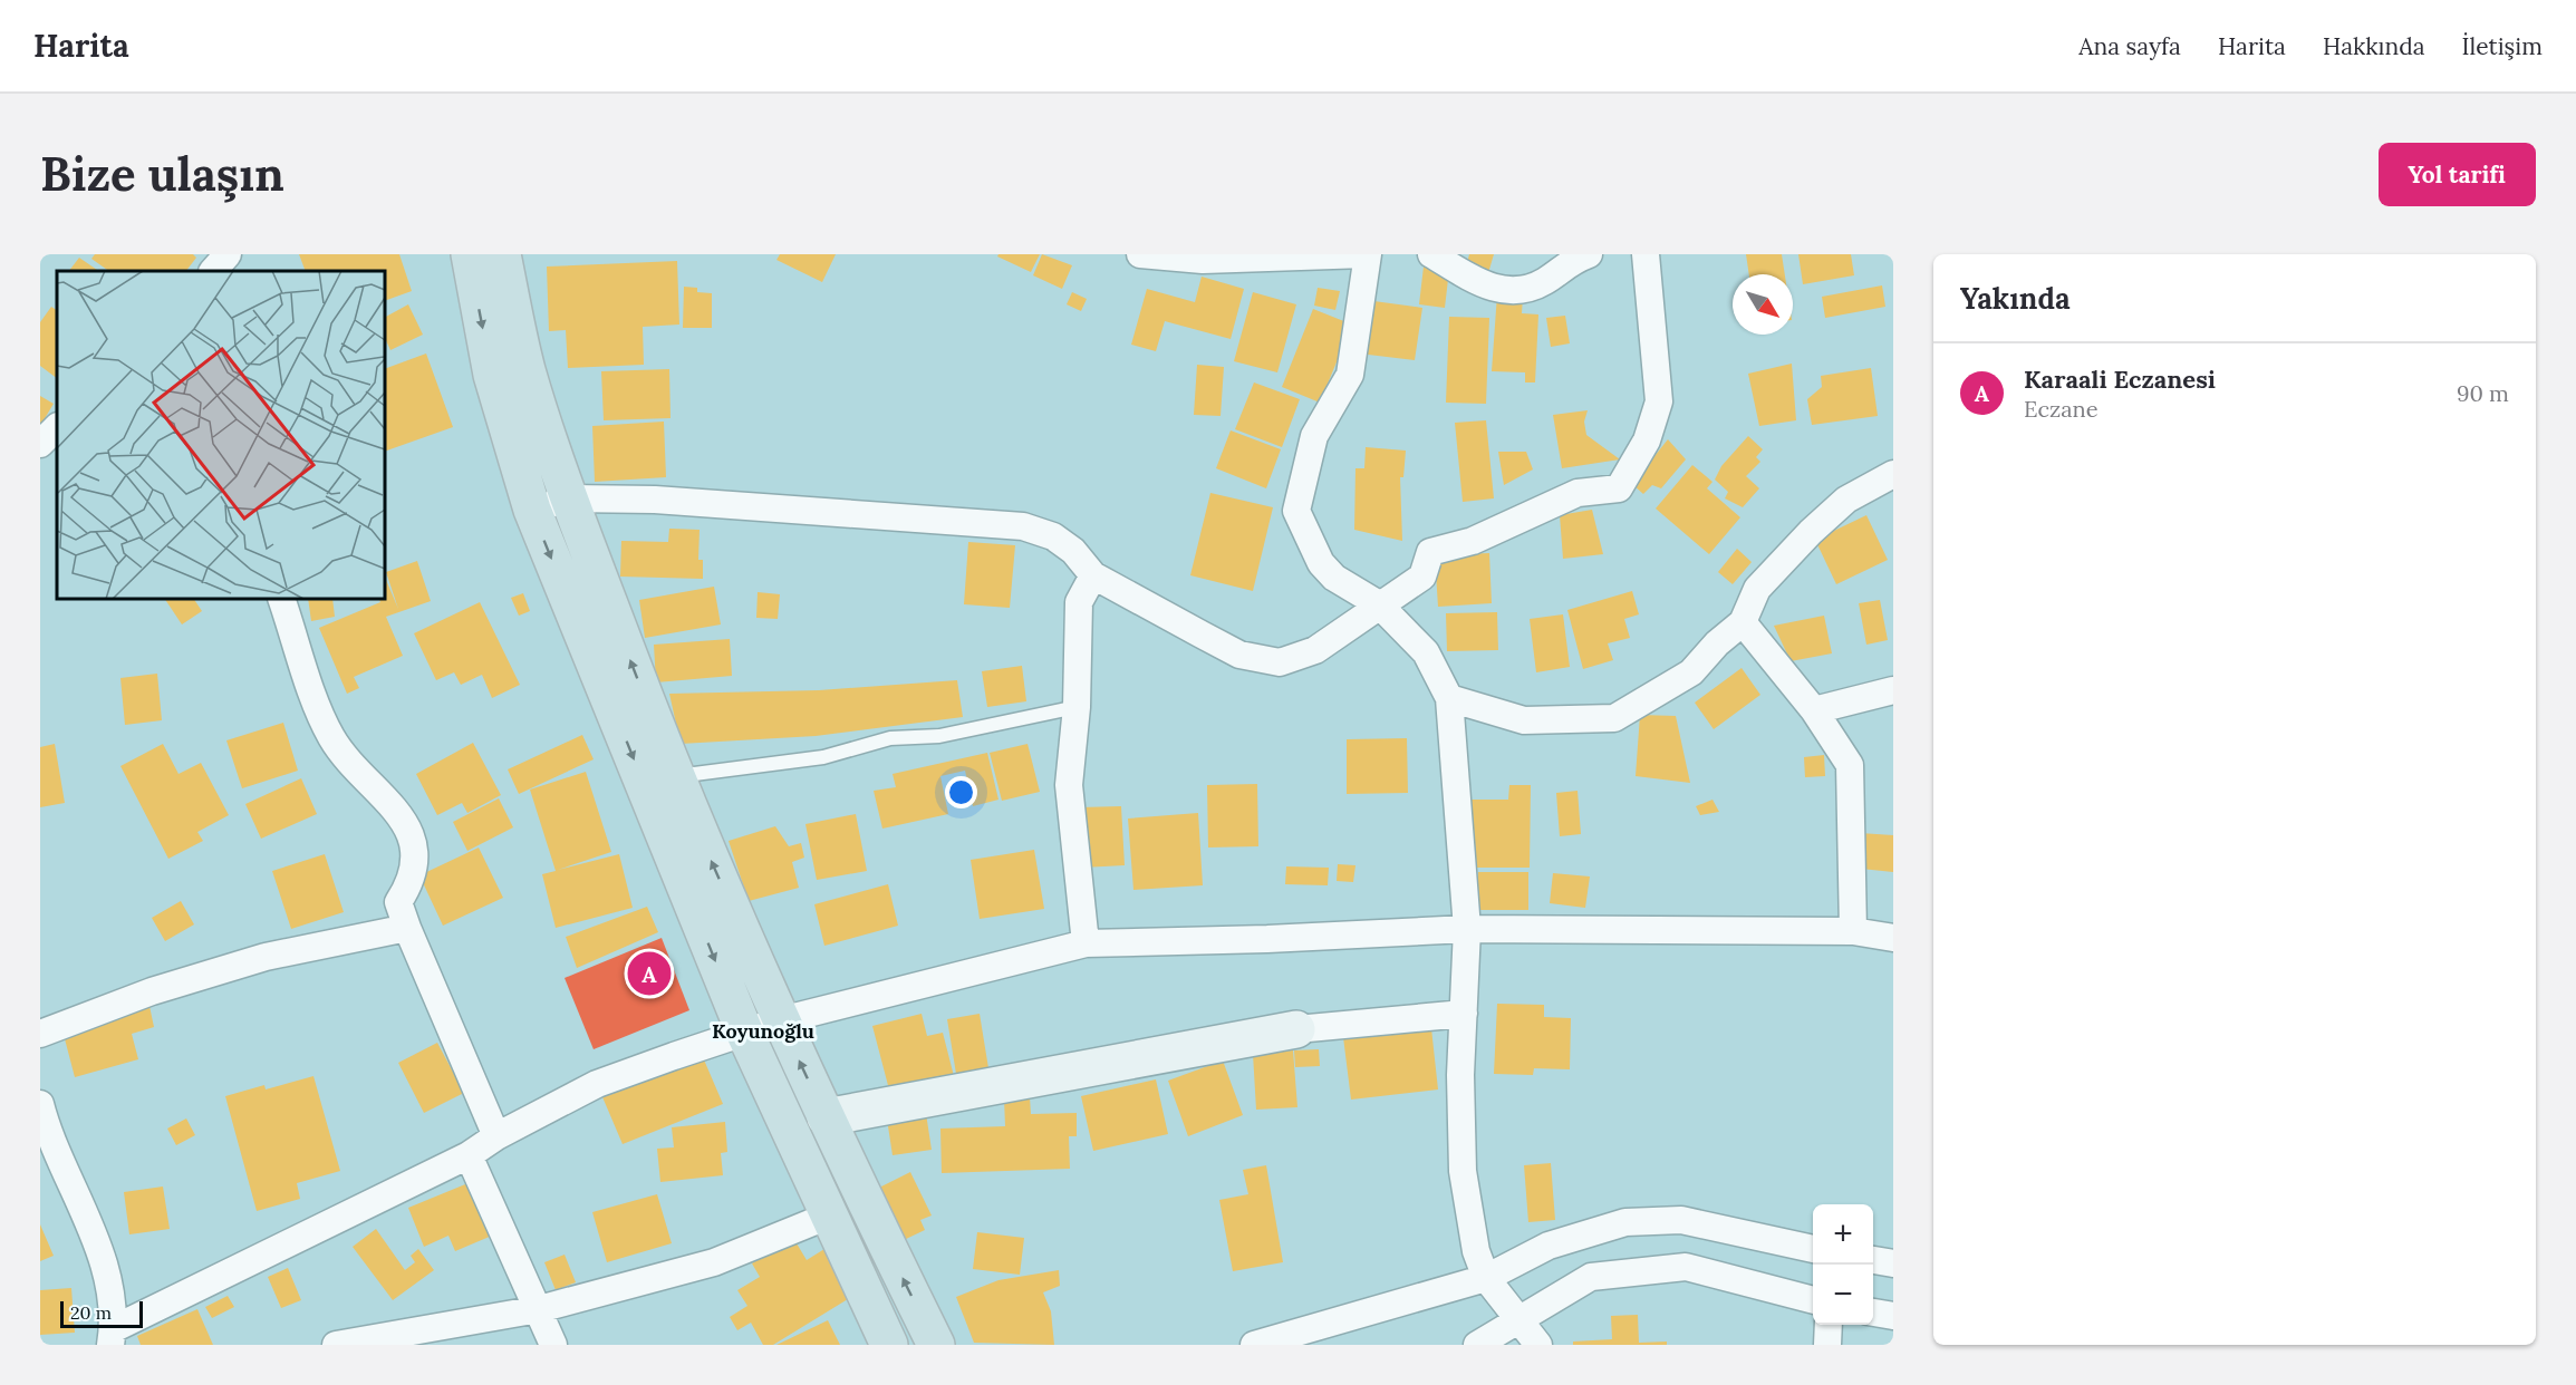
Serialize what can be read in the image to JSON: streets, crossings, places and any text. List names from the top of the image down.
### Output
{
  "districts": ["Koyunoğlu"],
  "scale_bar": "20 m",
  "north": "bottom right",
  "page": {
    "header": "Harita",
    "nav": [
      "Ana sayfa",
      "Harita",
      "Hakkında",
      "İletişim"
    ],
    "buttons": "Yol tarifi",
    "title": "Bize ulaşın",
    "heading": "Yakında",
    "list": [
      {
        "mark": "A",
        "name": "Karaali Eczanesi",
        "note": "Eczane",
        "value": "90 m"
      }
    ],
    "pins": "A",
    "map_buttons": ["+", "−"],
    "scale": "20 m"
  }
}
